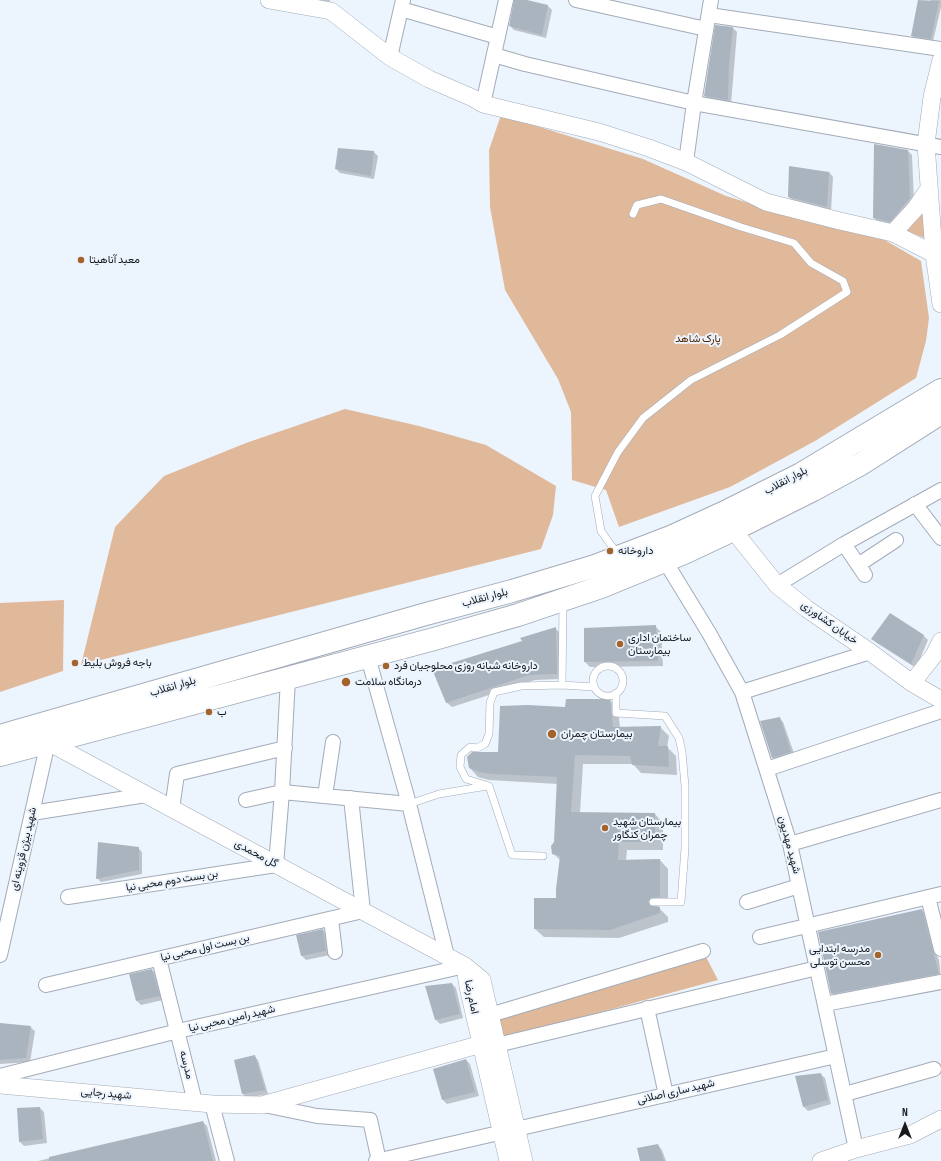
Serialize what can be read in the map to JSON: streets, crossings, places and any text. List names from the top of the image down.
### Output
{
  "streets": {
    "main road": ["بلوار انقلاب"],
    "street": [
      "خیابان کشاورزی",
      "شهید مهدیون",
      "شهید بیژن قزوینه ای",
      "گل محمدی",
      "بن بست دوم محبی نیا",
      "بن بست اول محبی نیا",
      "امام رضا",
      "شهید رامین محبی نیا",
      "مدرسه",
      "شهید ساری اصلانی",
      "شهید رجایی"
    ]
  },
  "crossings": [
    ["بلوار انقلاب", "خیابان کشاورزی"],
    ["بلوار انقلاب", "شهید مهدیون"],
    ["بلوار انقلاب", "شهید بیژن قزوینه ای"],
    ["بلوار انقلاب", "گل محمدی"],
    ["شهید مهدیون", "شهید ساری اصلانی"],
    ["شهید بیژن قزوینه ای", "گل محمدی"],
    ["گل محمدی", "بن بست دوم محبی نیا"],
    ["گل محمدی", "بن بست اول محبی نیا"],
    ["گل محمدی", "امام رضا"],
    ["گل محمدی", "شهید رامین محبی نیا"],
    ["بن بست اول محبی نیا", "مدرسه"],
    ["امام رضا", "شهید رامین محبی نیا"],
    ["امام رضا", "شهید ساری اصلانی"],
    ["امام رضا", "شهید رجایی"],
    ["شهید رامین محبی نیا", "مدرسه"],
    ["مدرسه", "شهید رجایی"]
  ],
  "parks": ["پارک شاهد"],
  "places": [
    "معبد آناهیتا",
    "داروخانه",
    "ساختمان اداری بیمارستان",
    "باجه فروش بلیط",
    "داروخانه شبانه روزی محلوجیان فرد",
    "درمانگاه سلامت",
    "ب",
    "بیمارستان چمران",
    "بیمارستان شهید چمران کنگاور",
    "مدرسه ابتدایی محسن توسلی"
  ],
  "north": "top"
}
